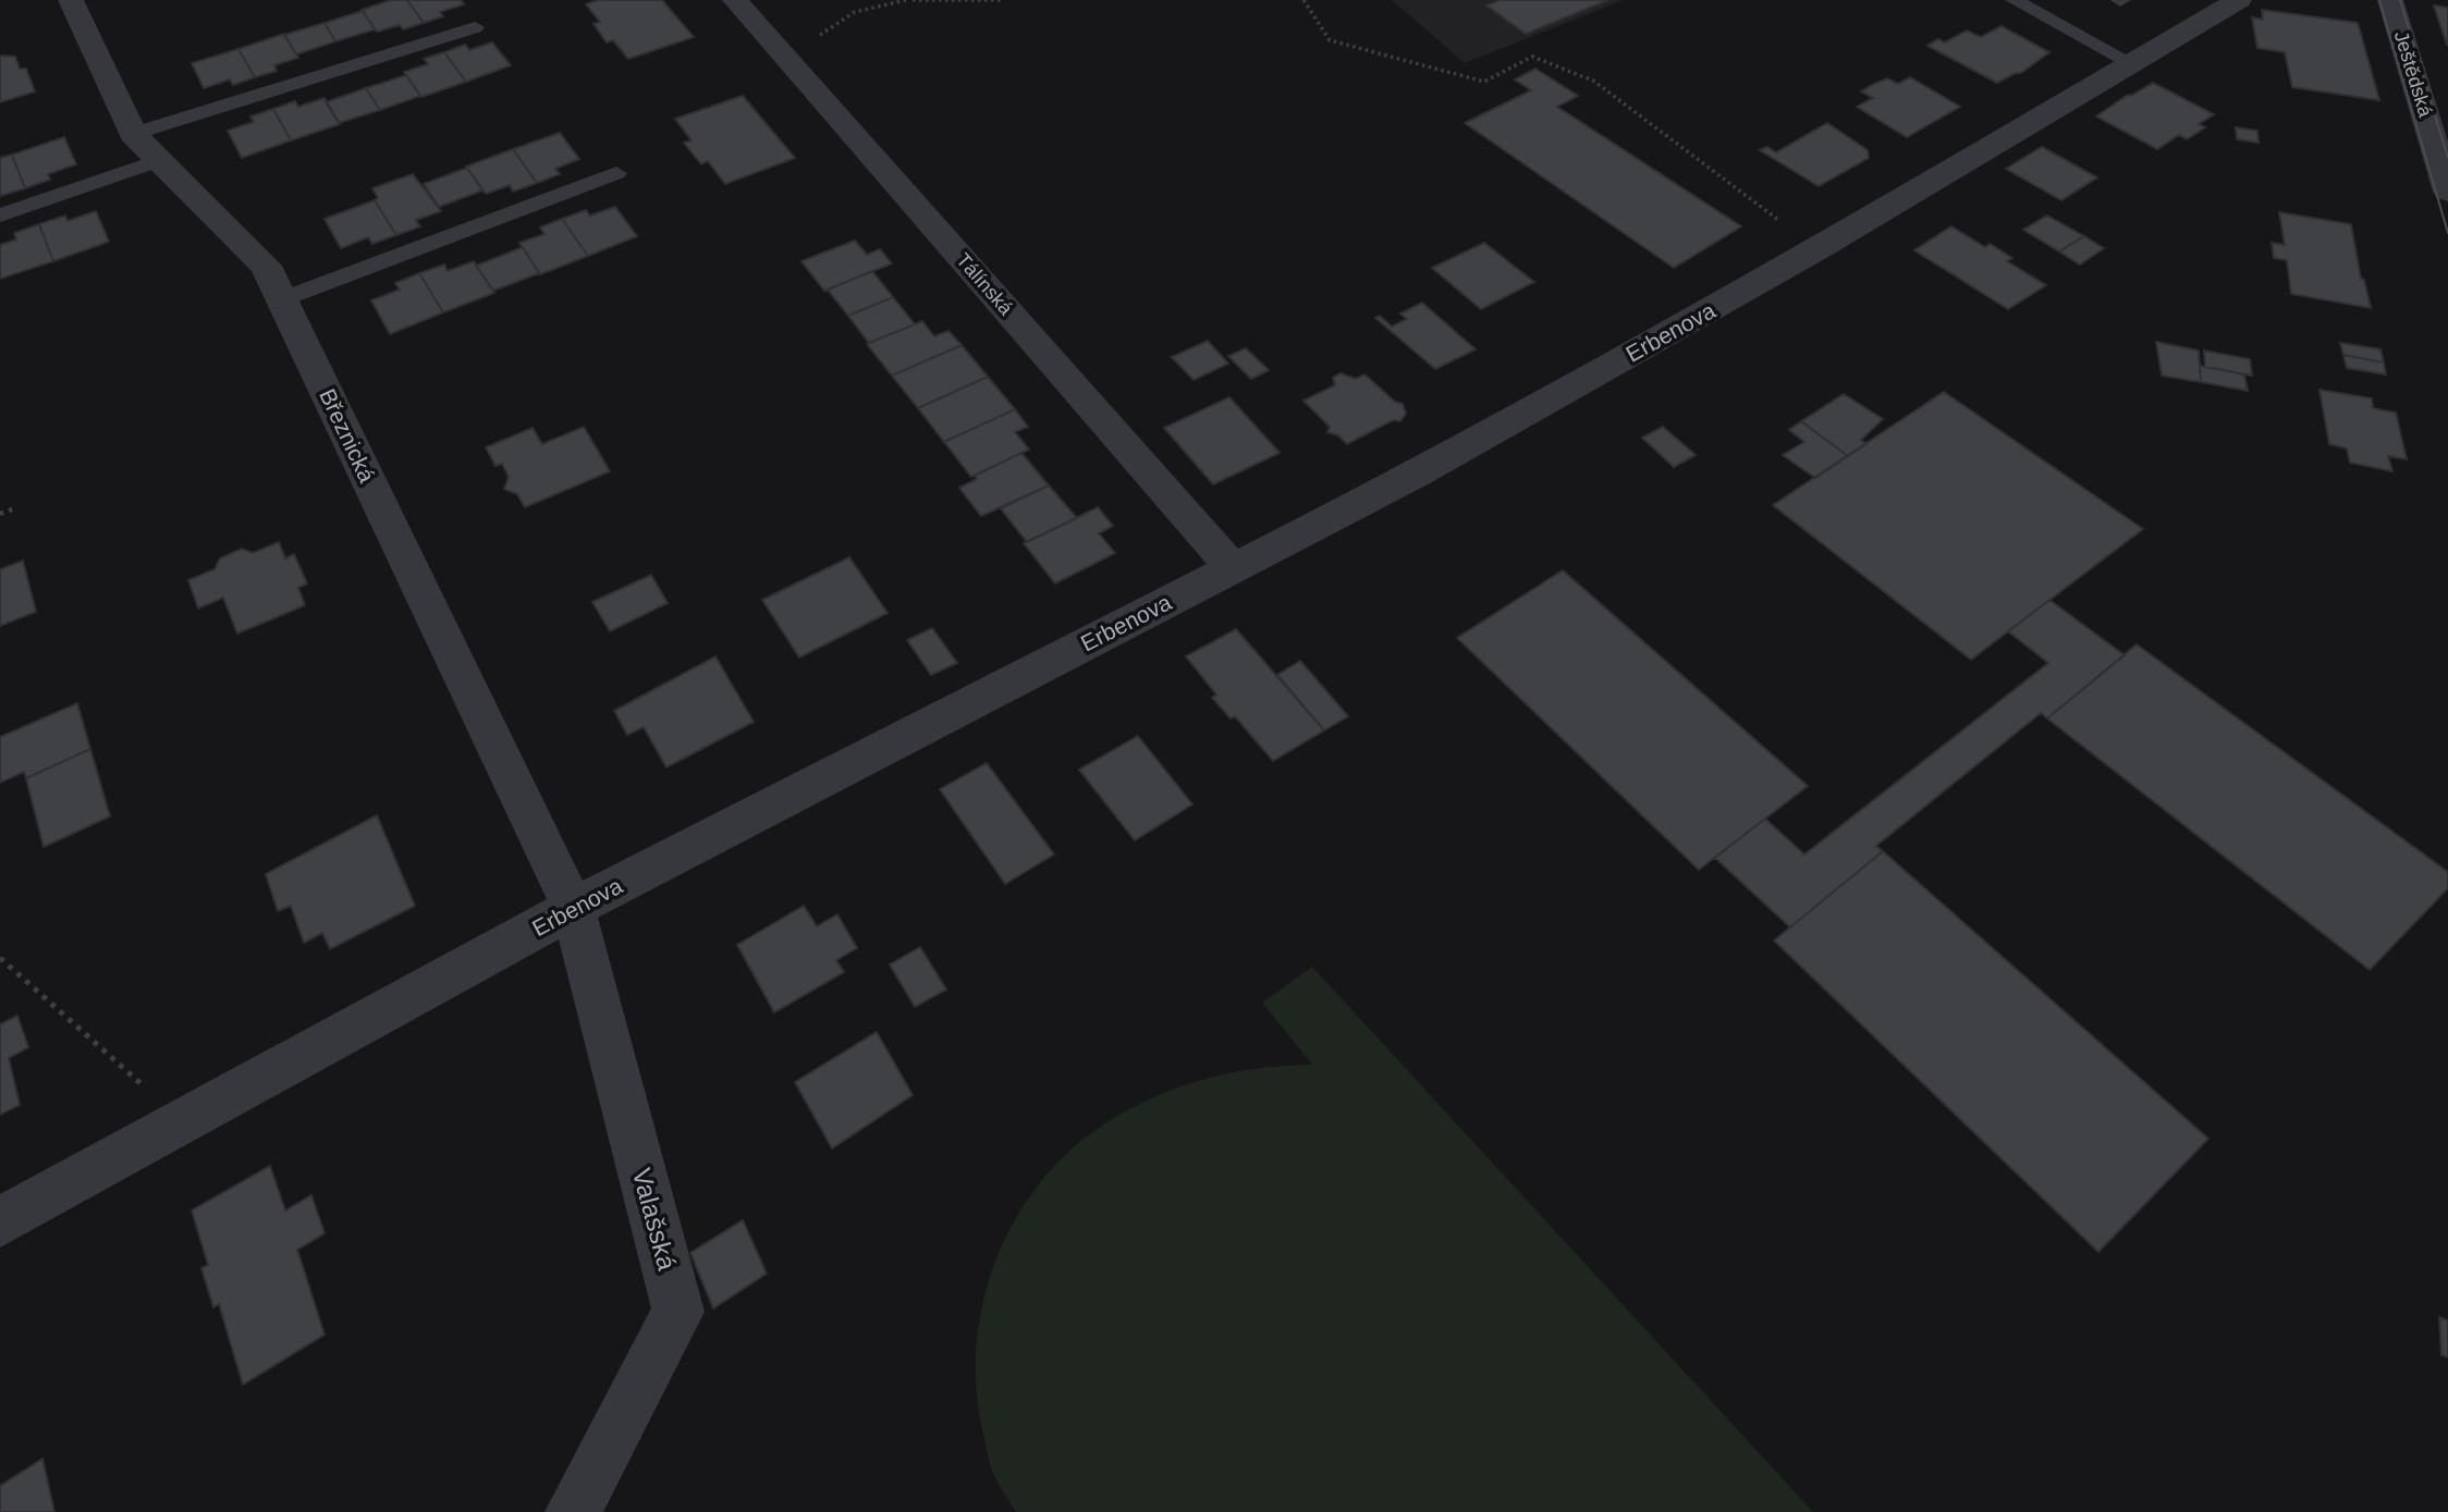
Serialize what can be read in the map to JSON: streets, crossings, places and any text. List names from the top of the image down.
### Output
{
  "streets": {
    "street": [
      "Ještědská",
      "Tálínská",
      "Erbenova",
      "Březnická",
      "Valašská"
    ]
  },
  "crossings": [
    ["Tálínská", "Erbenova"],
    ["Erbenova", "Březnická"],
    ["Erbenova", "Valašská"],
    ["Březnická", "Valašská"]
  ]
}
